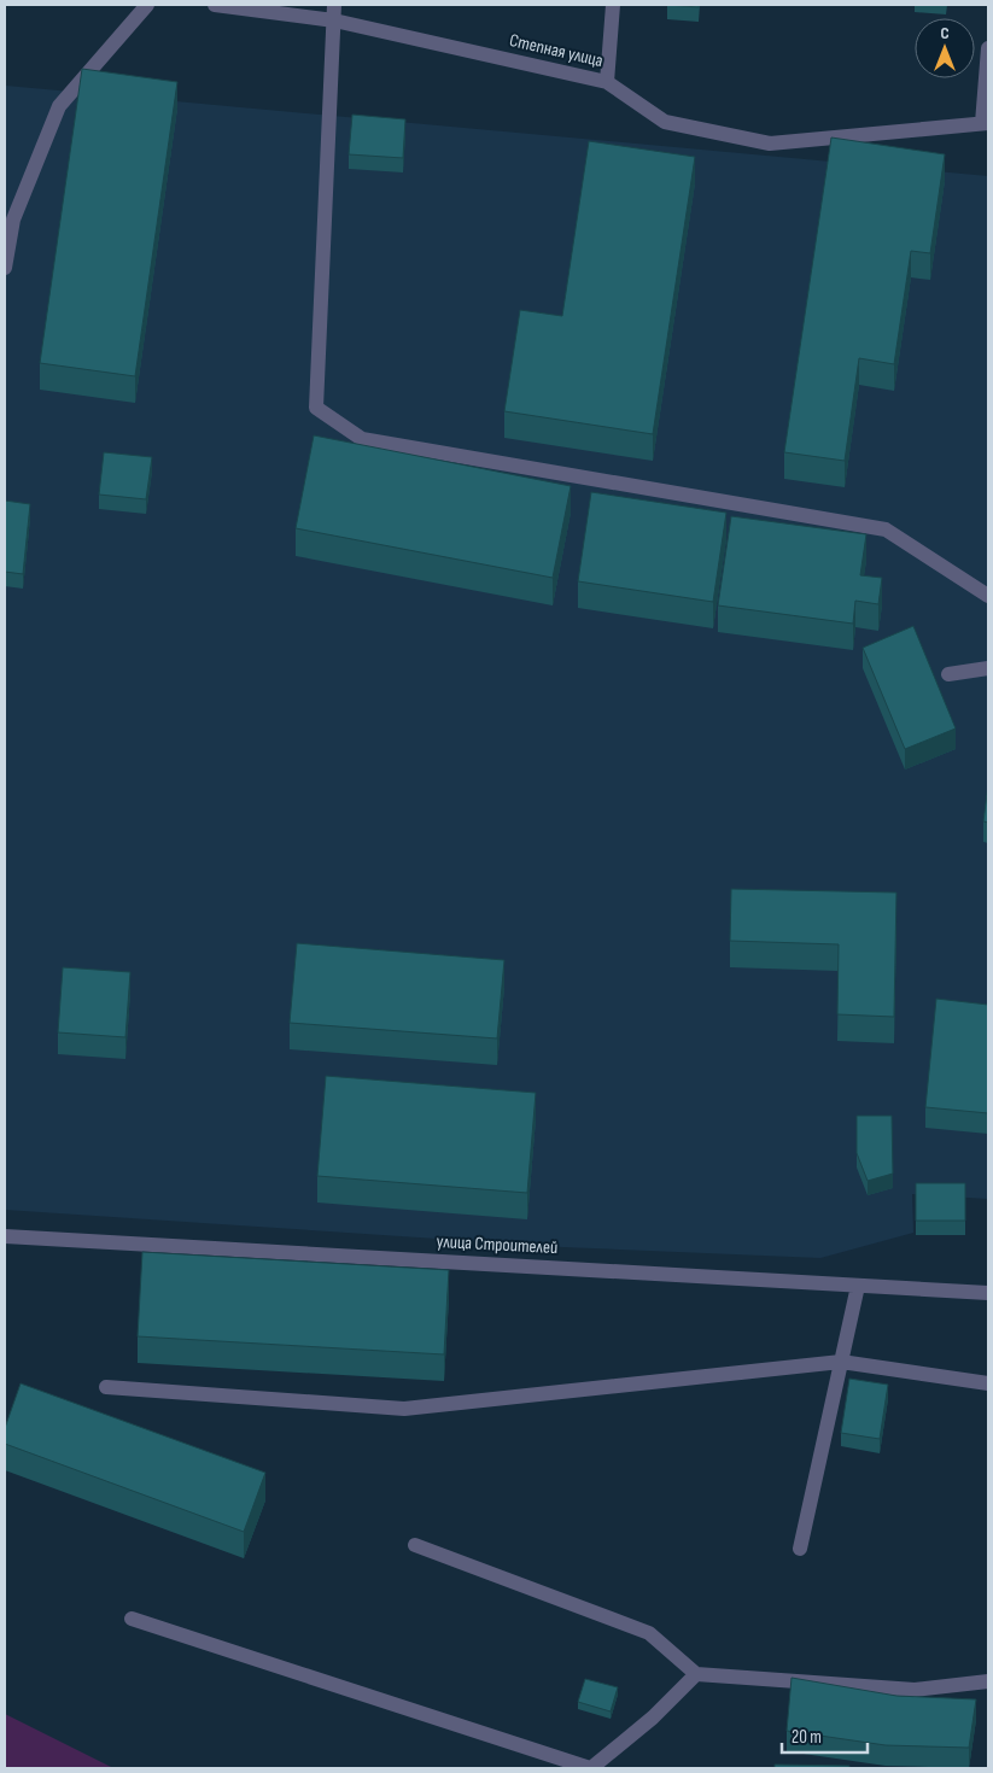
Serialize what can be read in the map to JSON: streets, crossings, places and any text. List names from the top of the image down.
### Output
{
  "streets": {
    "street": ["Степная улица", "улица Строителей"]
  },
  "scale_bar": "20 m",
  "north": "top"
}
